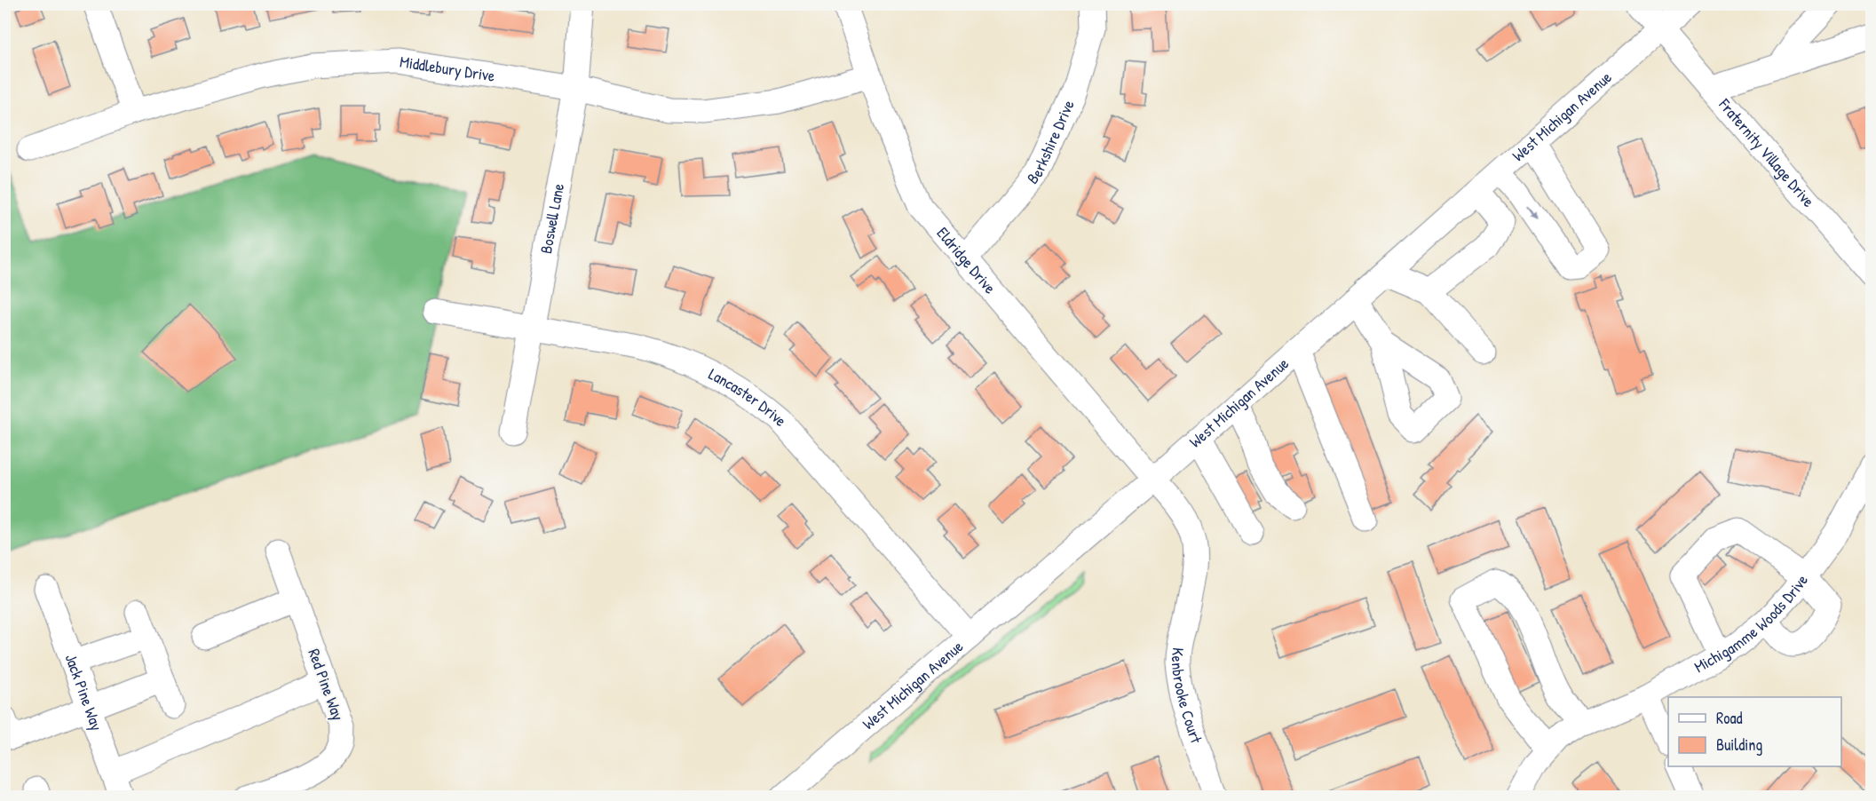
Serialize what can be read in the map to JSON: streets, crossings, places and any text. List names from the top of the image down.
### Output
{
  "streets": {
    "street": [
      "Middlebury Drive",
      "West Michigan Avenue",
      "Berkshire Drive",
      "Fraternity Village Drive",
      "Boswell Lane",
      "Eldridge Drive",
      "Lancaster Drive",
      "Michigamme Woods Drive",
      "Red Pine Way",
      "Jack Pine Way",
      "Kenbrooke Court"
    ]
  },
  "crossings": [
    ["Middlebury Drive", "Boswell Lane"],
    ["Middlebury Drive", "Eldridge Drive"],
    ["West Michigan Avenue", "Fraternity Village Drive"],
    ["West Michigan Avenue", "Eldridge Drive"],
    ["West Michigan Avenue", "Lancaster Drive"],
    ["West Michigan Avenue", "Kenbrooke Court"],
    ["Berkshire Drive", "Eldridge Drive"],
    ["Boswell Lane", "Lancaster Drive"],
    ["Eldridge Drive", "Kenbrooke Court"]
  ],
  "legend": ["Road", "Building"]
}
